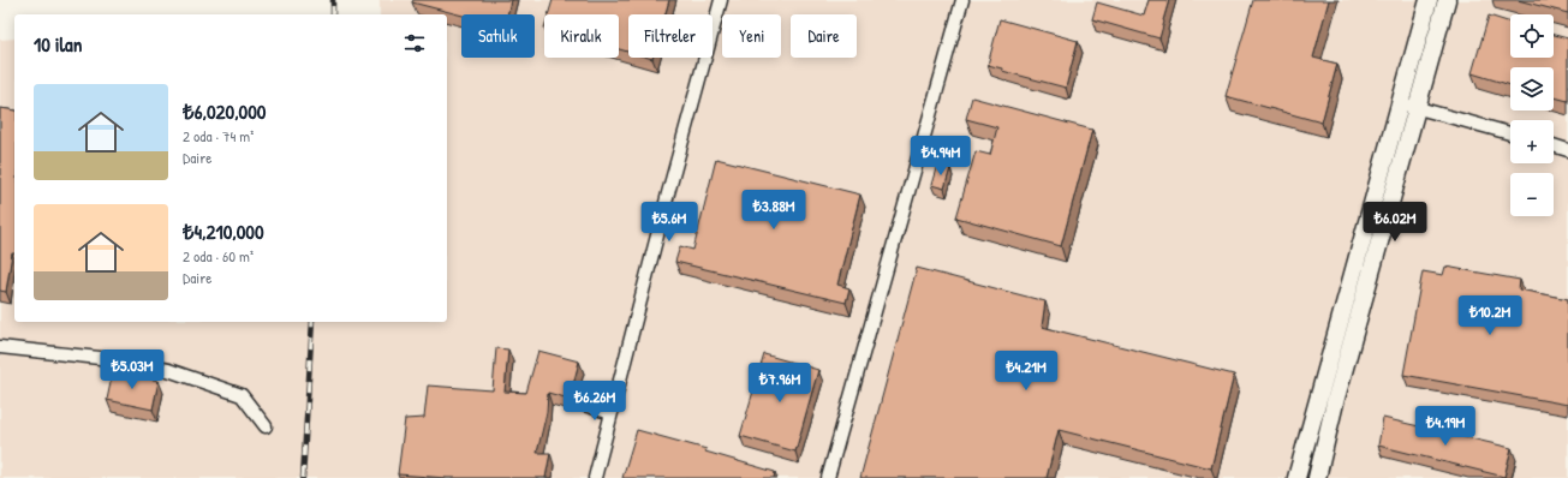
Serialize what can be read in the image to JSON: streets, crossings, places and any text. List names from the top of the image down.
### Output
{
  "page": {
    "map_buttons": ["+", "−"],
    "chip": [
      "Satılık",
      "Kiralık",
      "Filtreler",
      "Yeni",
      "Daire"
    ],
    "heading": "10 ilan",
    "list": [
      {
        "name": "₺6,020,000",
        "note": "2 oda · 74 m² · Daire"
      },
      {
        "name": "₺4,210,000",
        "note": "2 oda · 60 m² · Daire"
      }
    ],
    "price": [
      "₺4.94M",
      "₺3.88M",
      "₺5.6M",
      "₺6.02M",
      "₺10.2M",
      "₺5.03M",
      "₺4.21M",
      "₺7.96M",
      "₺6.26M",
      "₺4.19M"
    ]
  }
}
